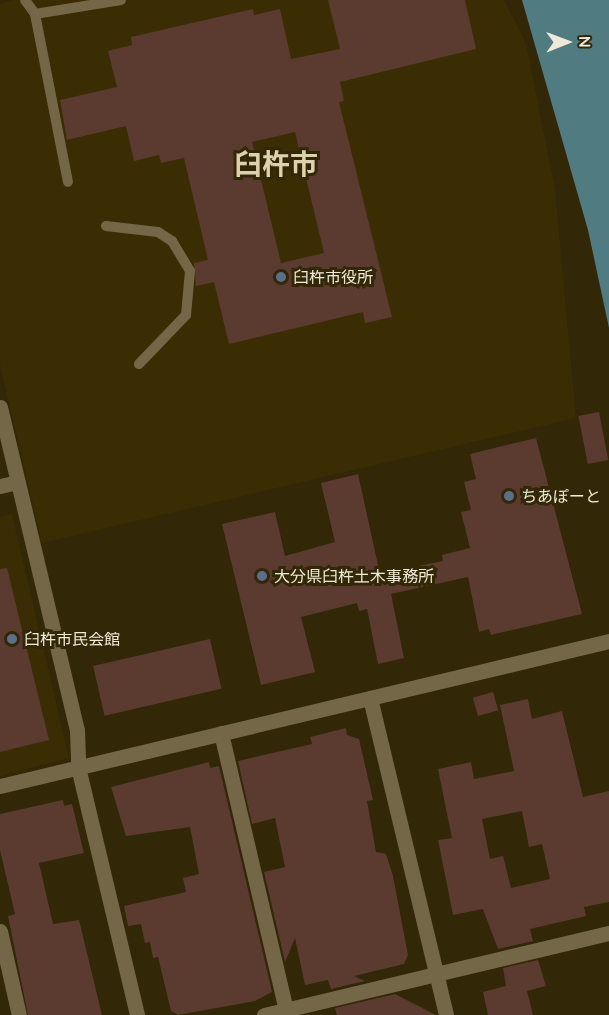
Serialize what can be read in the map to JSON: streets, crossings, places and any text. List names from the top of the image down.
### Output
{
  "districts": ["臼杵市"],
  "places": [
    "臼杵市役所",
    "ちあぽーと",
    "大分県臼杵土木事務所",
    "臼杵市民会館"
  ],
  "north": "right"
}
